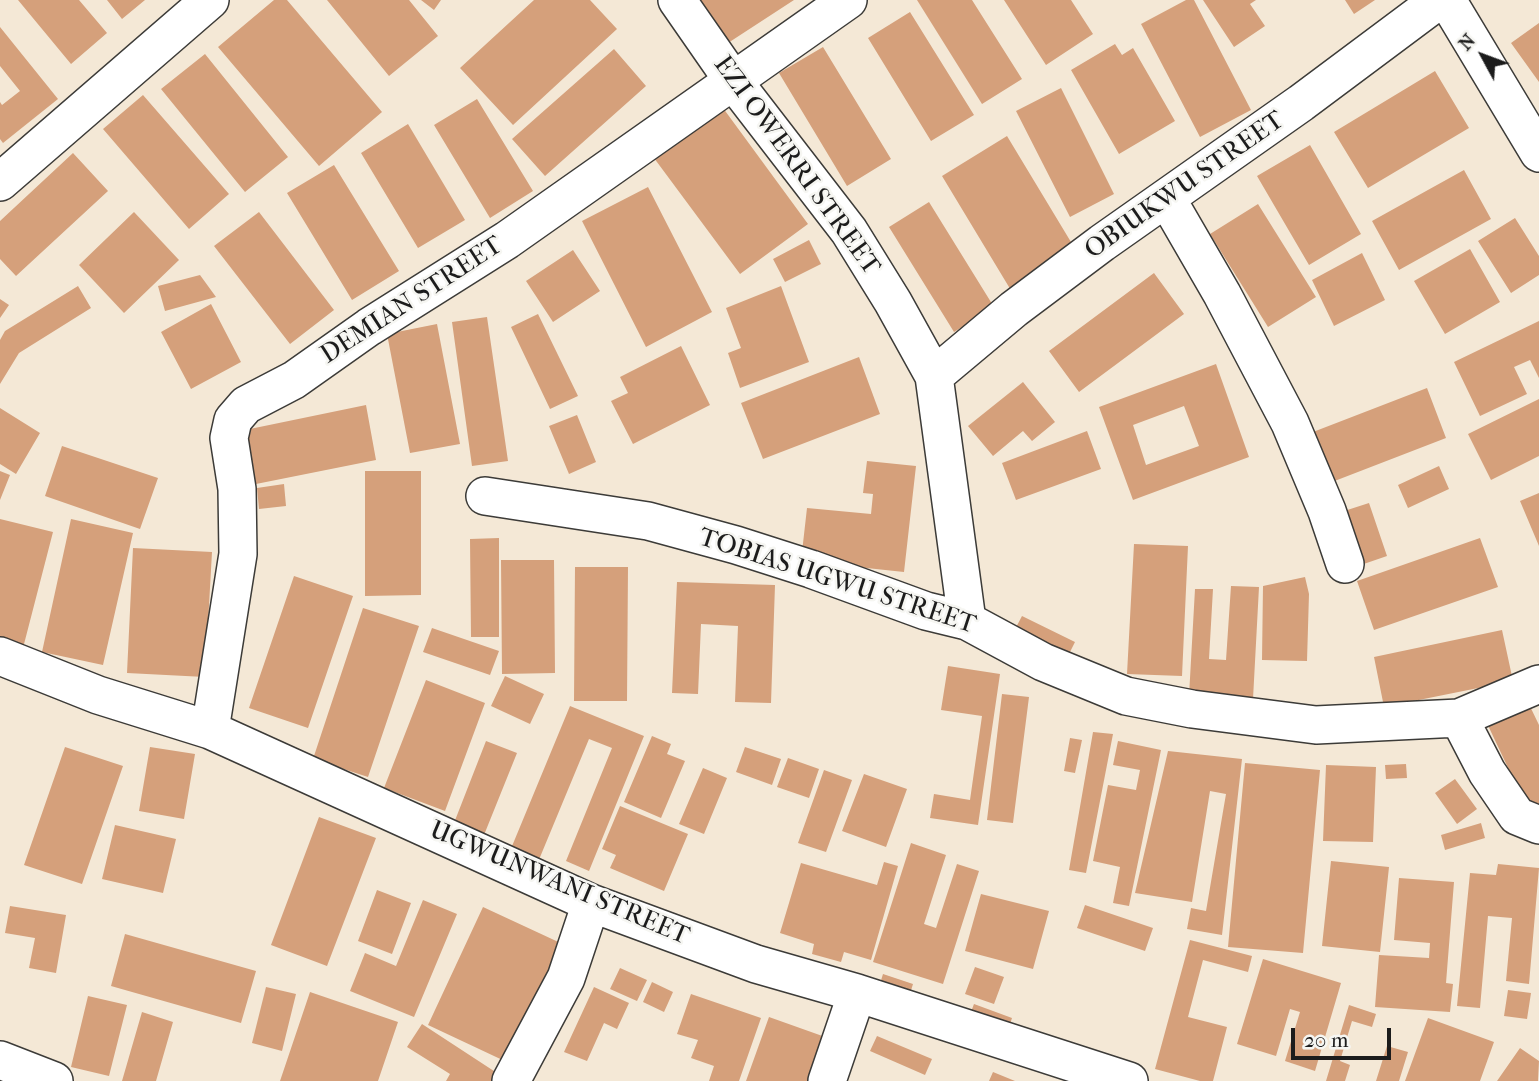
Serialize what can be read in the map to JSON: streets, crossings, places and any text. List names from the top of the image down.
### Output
{
  "streets": {
    "street": [
      "EZI OWERRI STREET",
      "OBIUKWU STREET",
      "DEMIAN STREET",
      "TOBIAS UGWU STREET",
      "UGWUNWANI STREET"
    ]
  },
  "crossings": [
    ["EZI OWERRI STREET", "OBIUKWU STREET"],
    ["EZI OWERRI STREET", "DEMIAN STREET"],
    ["EZI OWERRI STREET", "TOBIAS UGWU STREET"],
    ["DEMIAN STREET", "UGWUNWANI STREET"]
  ],
  "scale_bar": "20 m",
  "north": "top left"
}
